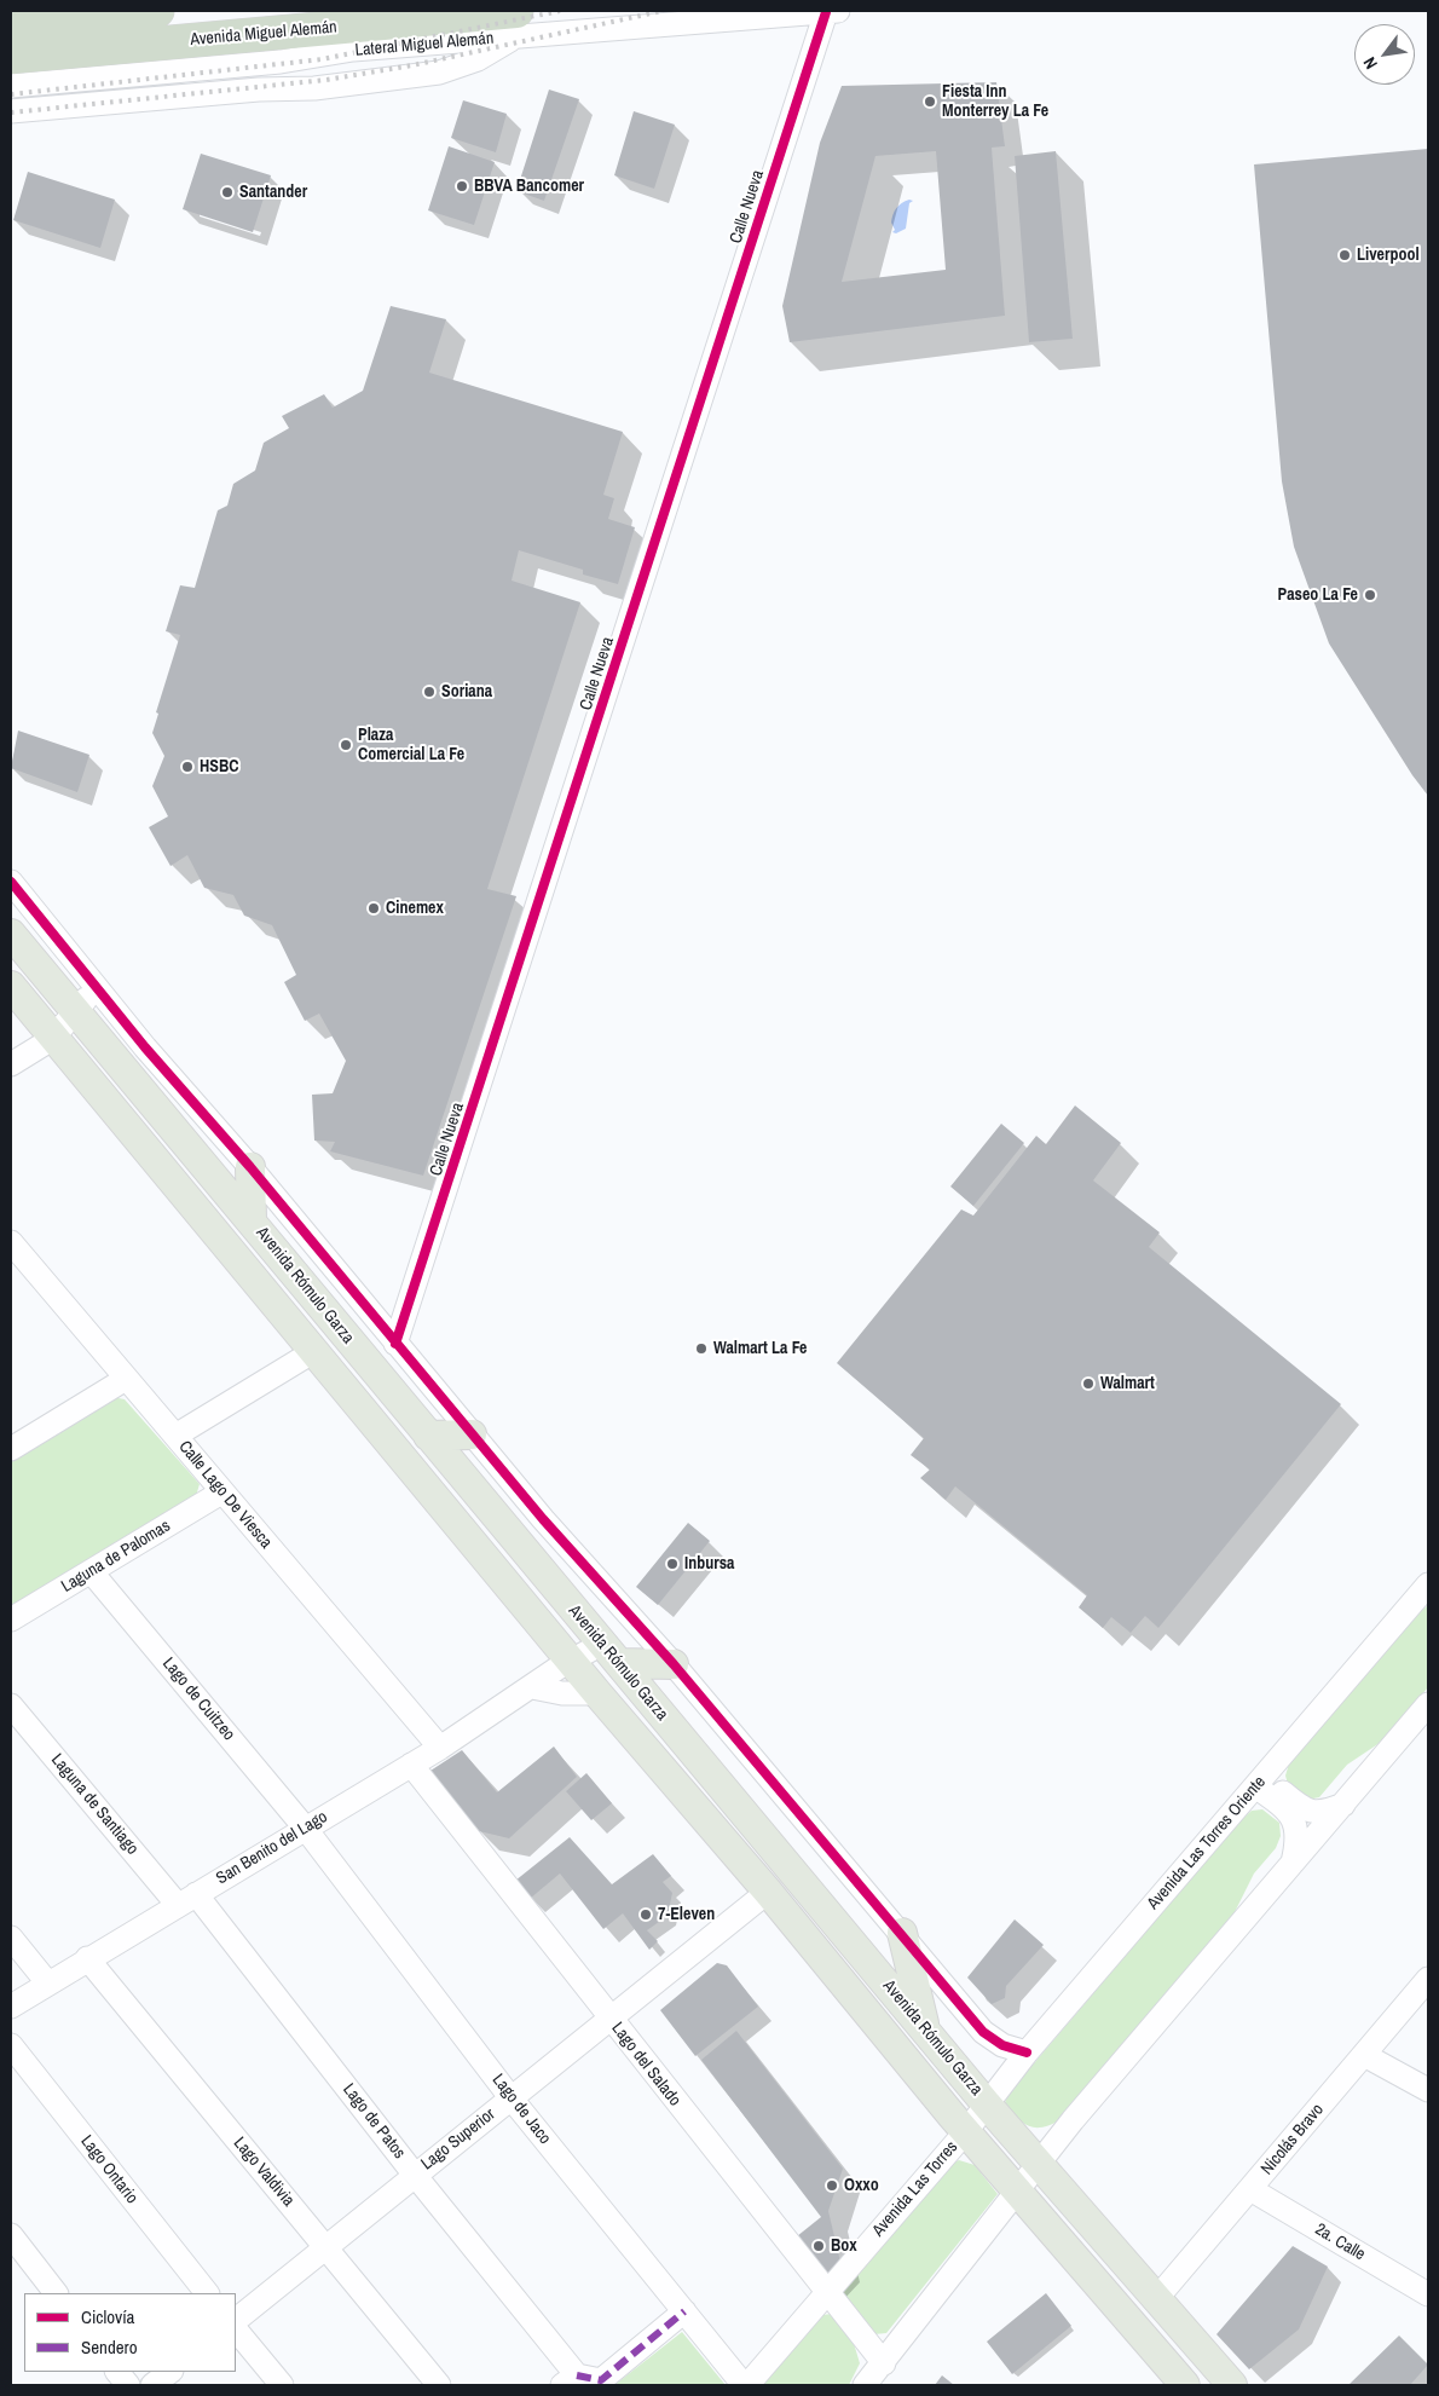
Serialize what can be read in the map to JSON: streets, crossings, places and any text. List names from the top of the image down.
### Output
{
  "streets": {
    "highway": ["Avenida Miguel Alemán"],
    "main road": ["Avenida Rómulo Garza"],
    "street": [
      "Lateral Miguel Alemán",
      "Calle Nueva",
      "Calle Lago De Viesca",
      "Laguna de Palomas",
      "Lago de Cuitzeo",
      "Laguna de Santiago",
      "Avenida Las Torres Oriente",
      "San Benito del Lago",
      "Lago del Salado",
      "Lago de Jaco",
      "Lago de Patos",
      "Lago Superior",
      "Nicolás Bravo",
      "Lago Ontario",
      "Lago Valdivia",
      "Avenida Las Torres",
      "2a. Calle"
    ]
  },
  "crossings": [
    ["Avenida Miguel Alemán", "Lateral Miguel Alemán"],
    ["Lateral Miguel Alemán", "Calle Nueva"],
    ["Avenida Rómulo Garza", "Avenida Las Torres Oriente"],
    ["Avenida Rómulo Garza", "San Benito del Lago"],
    ["Avenida Rómulo Garza", "Lago Superior"],
    ["Avenida Rómulo Garza", "Nicolás Bravo"],
    ["Avenida Rómulo Garza", "Avenida Las Torres"],
    ["Calle Lago De Viesca", "Laguna de Palomas"],
    ["Calle Lago De Viesca", "San Benito del Lago"],
    ["Laguna de Palomas", "Lago de Cuitzeo"],
    ["Lago de Cuitzeo", "San Benito del Lago"],
    ["Lago de Cuitzeo", "Lago de Jaco"],
    ["Laguna de Santiago", "San Benito del Lago"],
    ["Laguna de Santiago", "Lago de Patos"],
    ["Avenida Las Torres Oriente", "Avenida Las Torres"],
    ["San Benito del Lago", "Lago del Salado"],
    ["San Benito del Lago", "Lago de Jaco"],
    ["San Benito del Lago", "Lago de Patos"],
    ["San Benito del Lago", "Lago Valdivia"],
    ["Lago del Salado", "Lago Superior"],
    ["Lago del Salado", "Avenida Las Torres"],
    ["Lago de Jaco", "Lago Superior"],
    ["Lago de Jaco", "Avenida Las Torres"],
    ["Lago de Patos", "Lago Superior"],
    ["Lago Superior", "Lago Valdivia"],
    ["Nicolás Bravo", "2a. Calle"]
  ],
  "places": [
    "Fiesta Inn Monterrey La Fe",
    "BBVA Bancomer",
    "Santander",
    "Liverpool",
    "Paseo La Fe",
    "Soriana",
    "Plaza Comercial La Fe",
    "HSBC",
    "Cinemex",
    "Walmart La Fe",
    "Walmart",
    "Inbursa",
    "7-Eleven",
    "Oxxo",
    "Box"
  ],
  "legend": ["Ciclovía", "Sendero"],
  "north": "bottom left"
}
